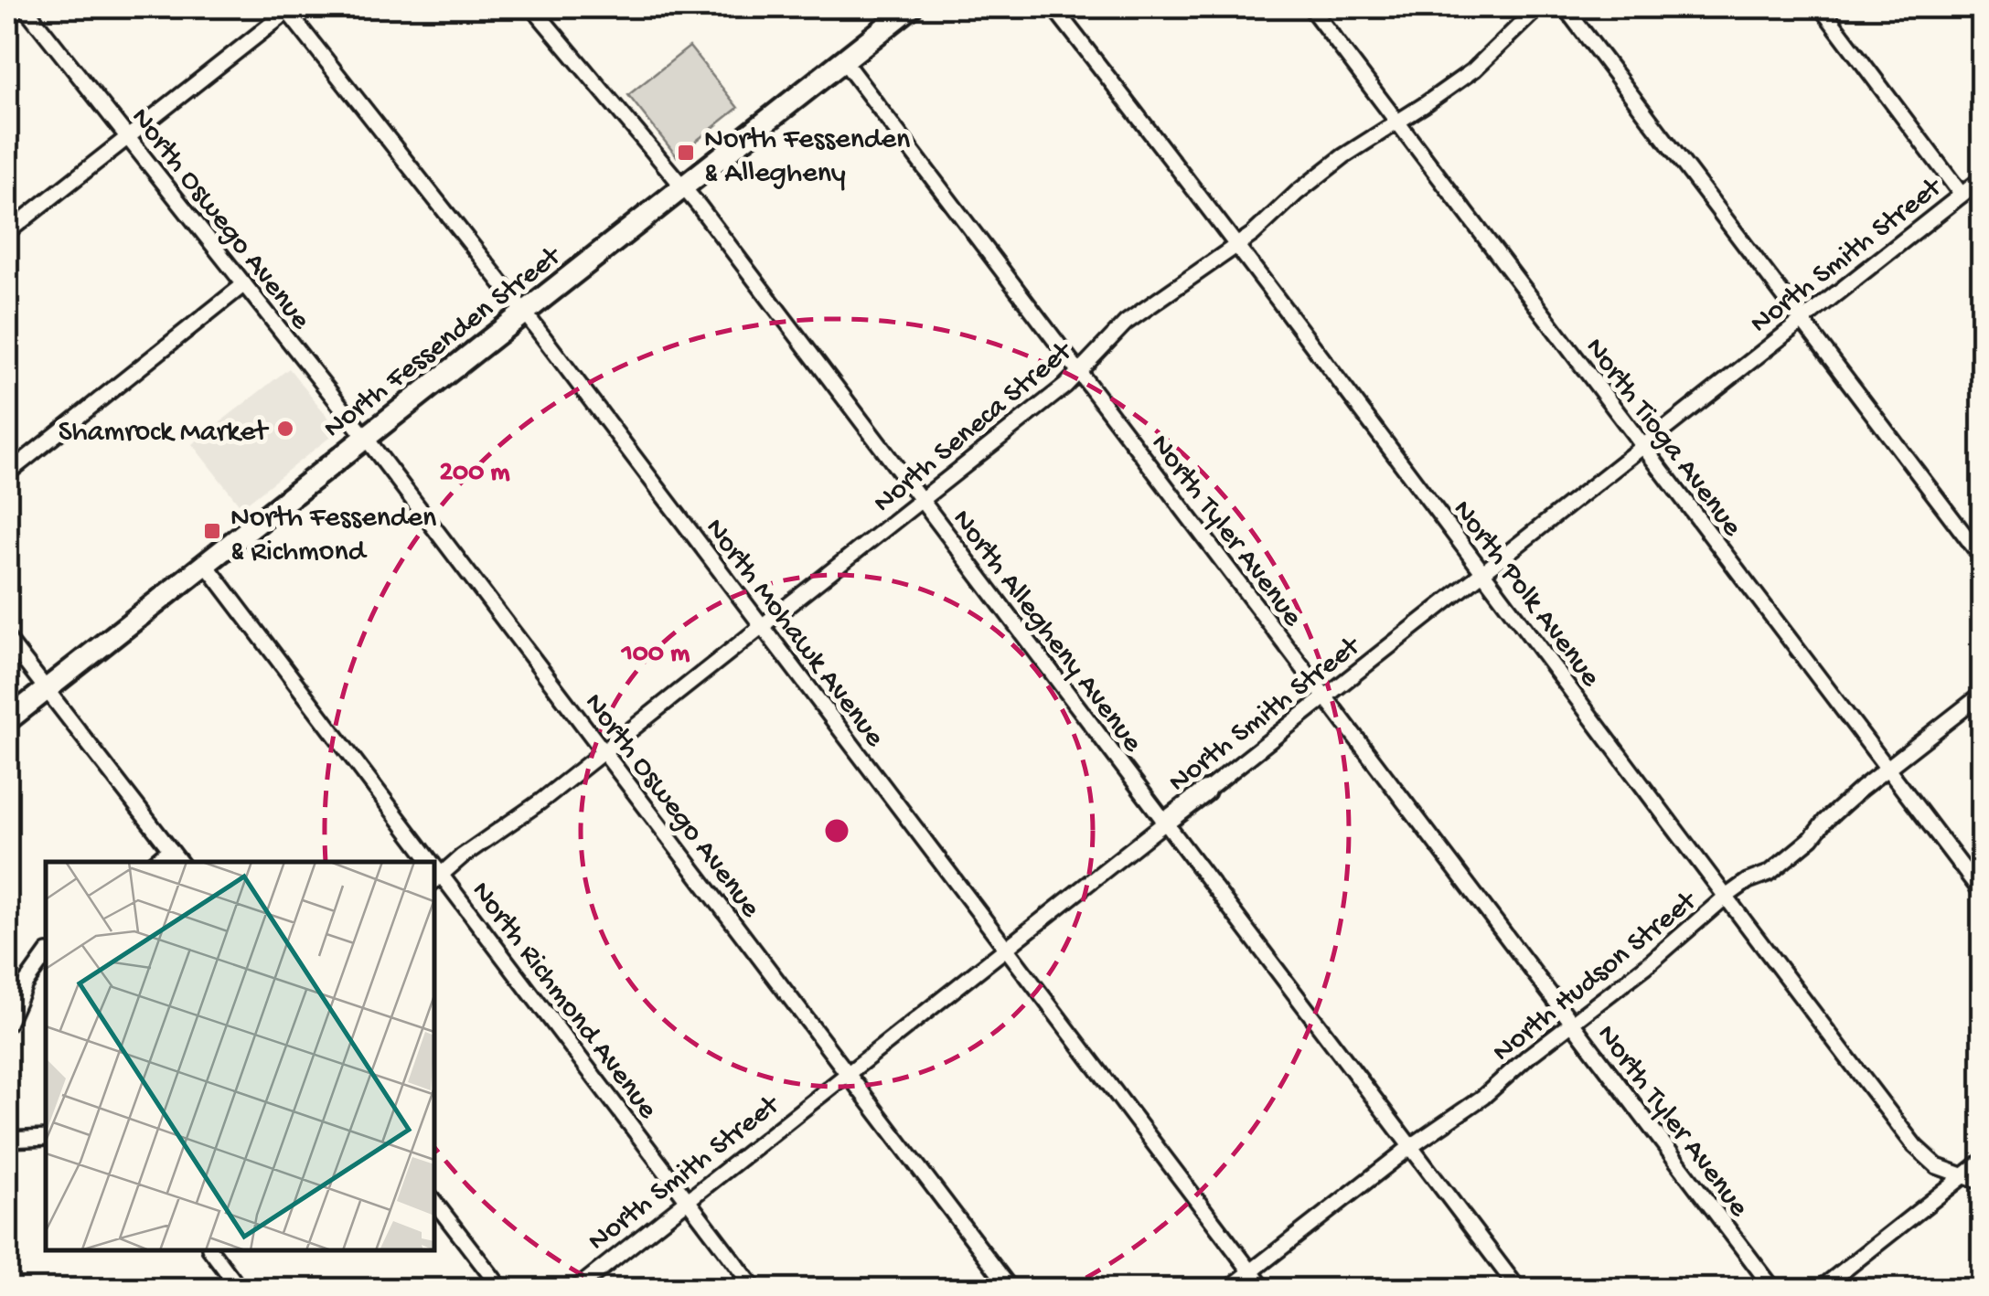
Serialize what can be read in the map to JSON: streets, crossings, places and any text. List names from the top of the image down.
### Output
{
  "streets": {
    "main road": ["North Fessenden Street"],
    "street": [
      "North Oswego Avenue",
      "North Smith Street",
      "North Seneca Street",
      "North Tioga Avenue",
      "North Tyler Avenue",
      "North Polk Avenue",
      "North Allegheny Avenue",
      "North Mohawk Avenue",
      "North Hudson Street",
      "North Richmond Avenue"
    ]
  },
  "crossings": [
    ["North Oswego Avenue", "North Smith Street"],
    ["North Oswego Avenue", "North Fessenden Street"],
    ["North Oswego Avenue", "North Seneca Street"],
    ["North Smith Street", "North Tioga Avenue"],
    ["North Smith Street", "North Tyler Avenue"],
    ["North Smith Street", "North Polk Avenue"],
    ["North Smith Street", "North Allegheny Avenue"],
    ["North Smith Street", "North Mohawk Avenue"],
    ["North Smith Street", "North Richmond Avenue"],
    ["North Fessenden Street", "North Tyler Avenue"],
    ["North Fessenden Street", "North Allegheny Avenue"],
    ["North Fessenden Street", "North Mohawk Avenue"],
    ["North Fessenden Street", "North Richmond Avenue"],
    ["North Seneca Street", "North Tioga Avenue"],
    ["North Seneca Street", "North Tyler Avenue"],
    ["North Seneca Street", "North Polk Avenue"],
    ["North Seneca Street", "North Allegheny Avenue"],
    ["North Seneca Street", "North Mohawk Avenue"],
    ["North Seneca Street", "North Richmond Avenue"],
    ["North Tioga Avenue", "North Hudson Street"],
    ["North Tyler Avenue", "North Hudson Street"],
    ["North Polk Avenue", "North Hudson Street"],
    ["North Allegheny Avenue", "North Hudson Street"],
    ["North Mohawk Avenue", "North Hudson Street"]
  ],
  "places": {
    "transit": ["North Fessenden & Allegheny", "North Fessenden & Richmond"],
    "other": ["Shamrock Market"]
  },
  "rings": ["200 m", "100 m"]
}
